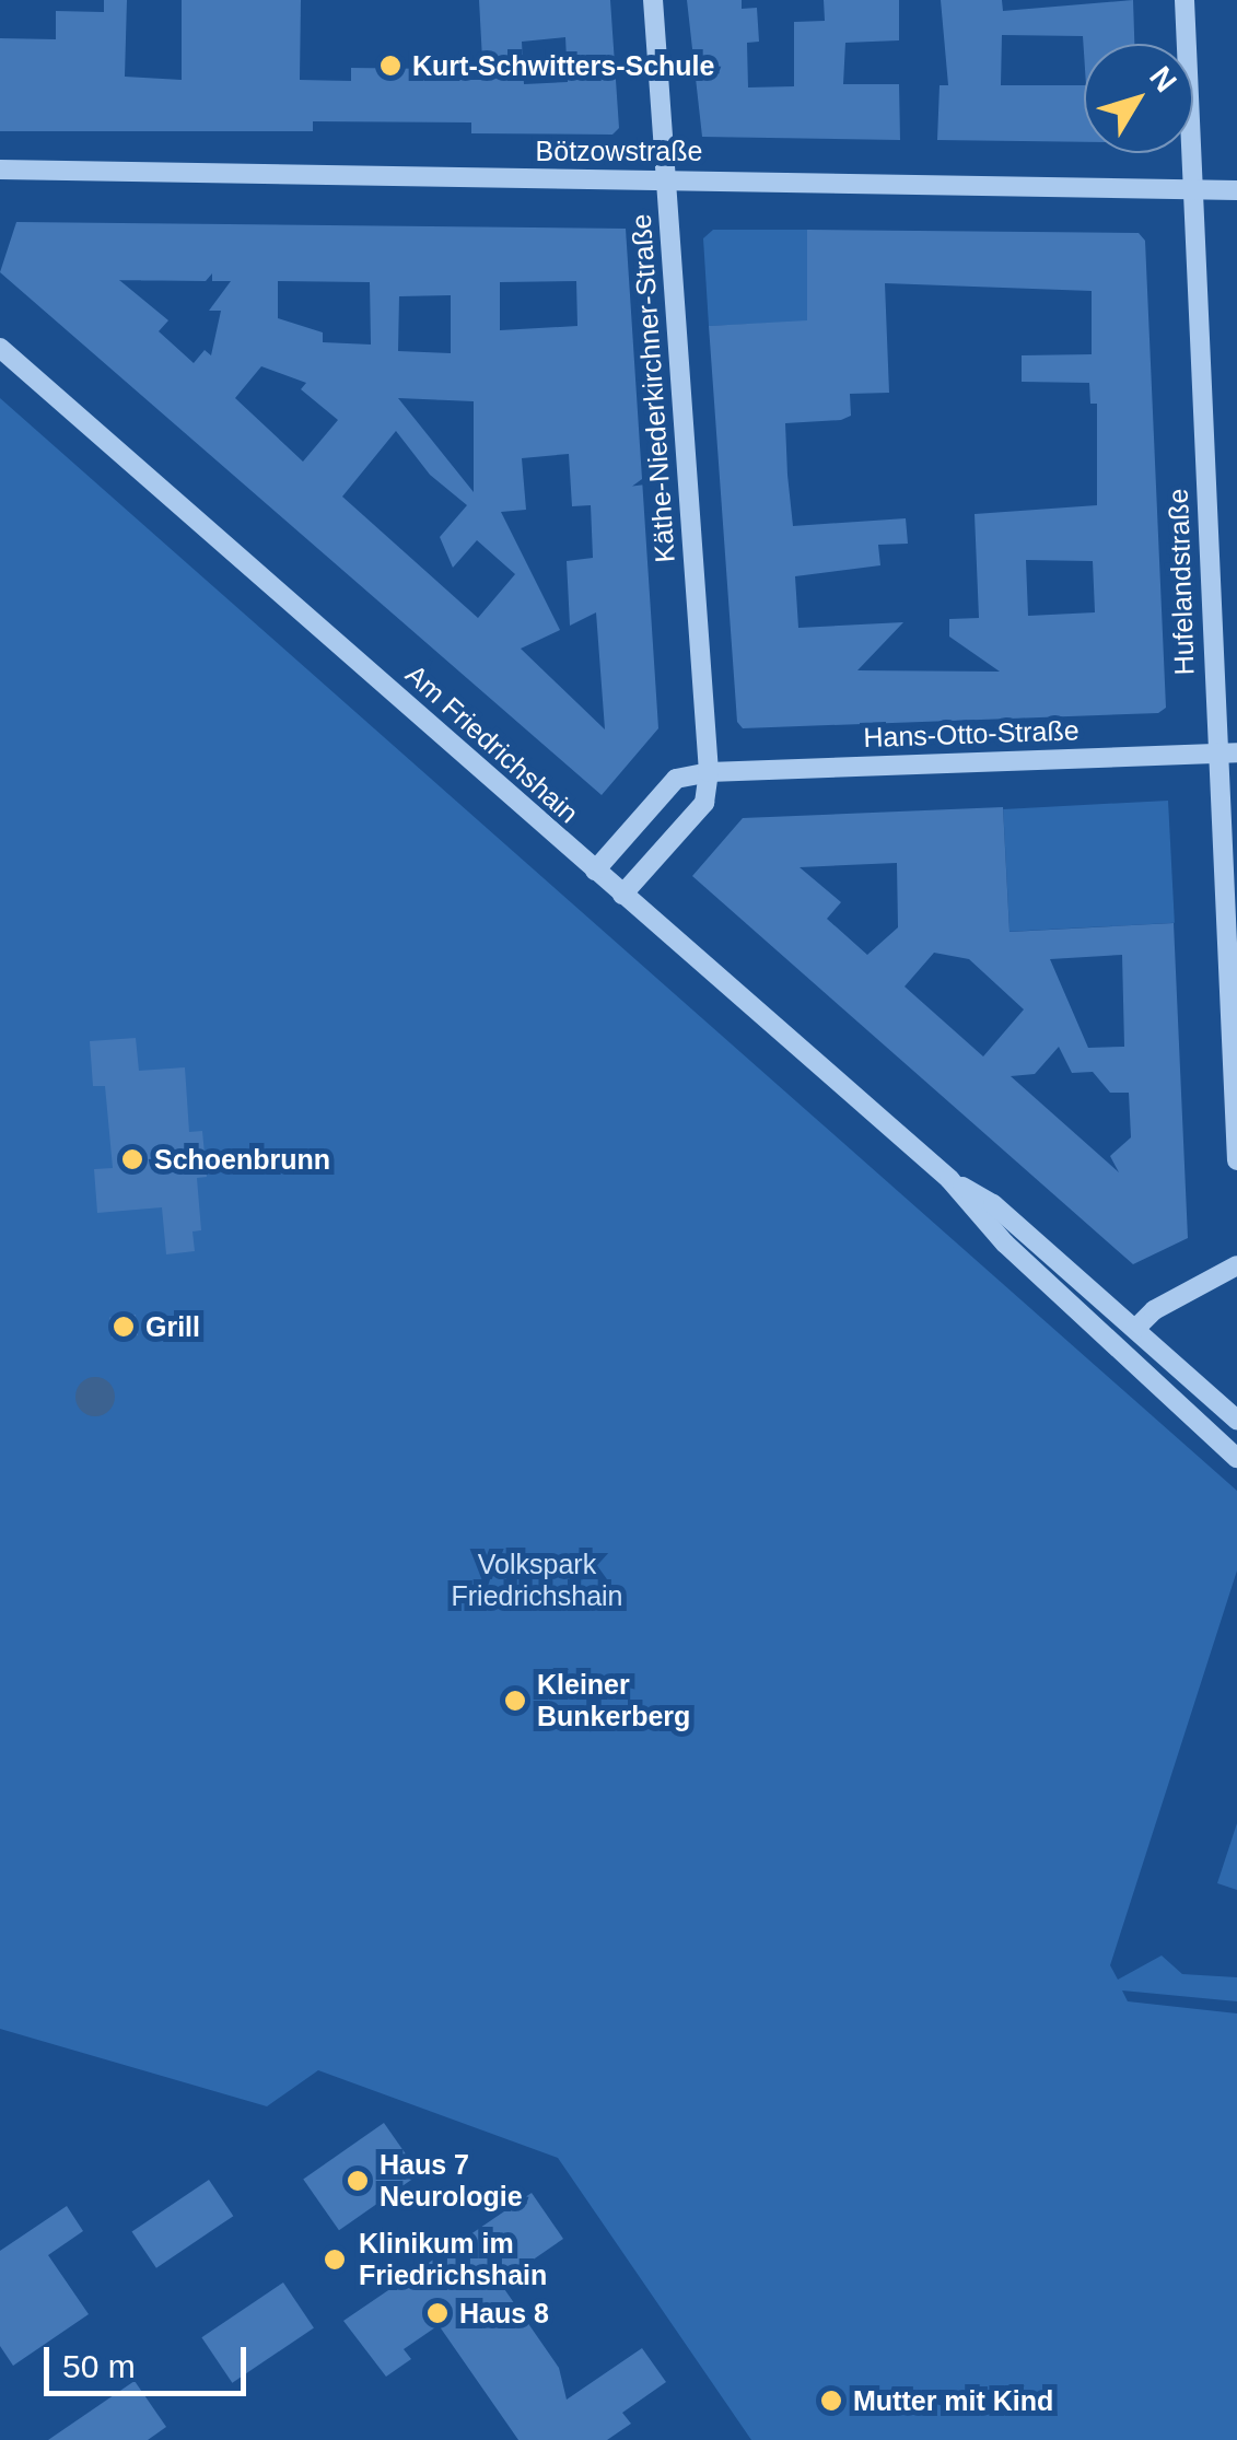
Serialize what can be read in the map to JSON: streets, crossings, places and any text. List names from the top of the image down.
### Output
{
  "streets": {
    "street": [
      "Bötzowstraße",
      "Käthe-Niederkirchner-Straße",
      "Hufelandstraße",
      "Hans-Otto-Straße",
      "Am Friedrichshain"
    ]
  },
  "crossings": [
    ["Bötzowstraße", "Käthe-Niederkirchner-Straße"],
    ["Bötzowstraße", "Hufelandstraße"],
    ["Käthe-Niederkirchner-Straße", "Hans-Otto-Straße"],
    ["Käthe-Niederkirchner-Straße", "Am Friedrichshain"],
    ["Hufelandstraße", "Hans-Otto-Straße"]
  ],
  "parks": ["Volkspark Friedrichshain"],
  "places": [
    "Kurt-Schwitters-Schule",
    "Schoenbrunn",
    "Grill",
    "Kleiner Bunkerberg",
    "Haus 7 Neurologie",
    "Klinikum im Friedrichshain",
    "Haus 8",
    "Mutter mit Kind"
  ],
  "scale_bar": "50 m",
  "north": "top right"
}
